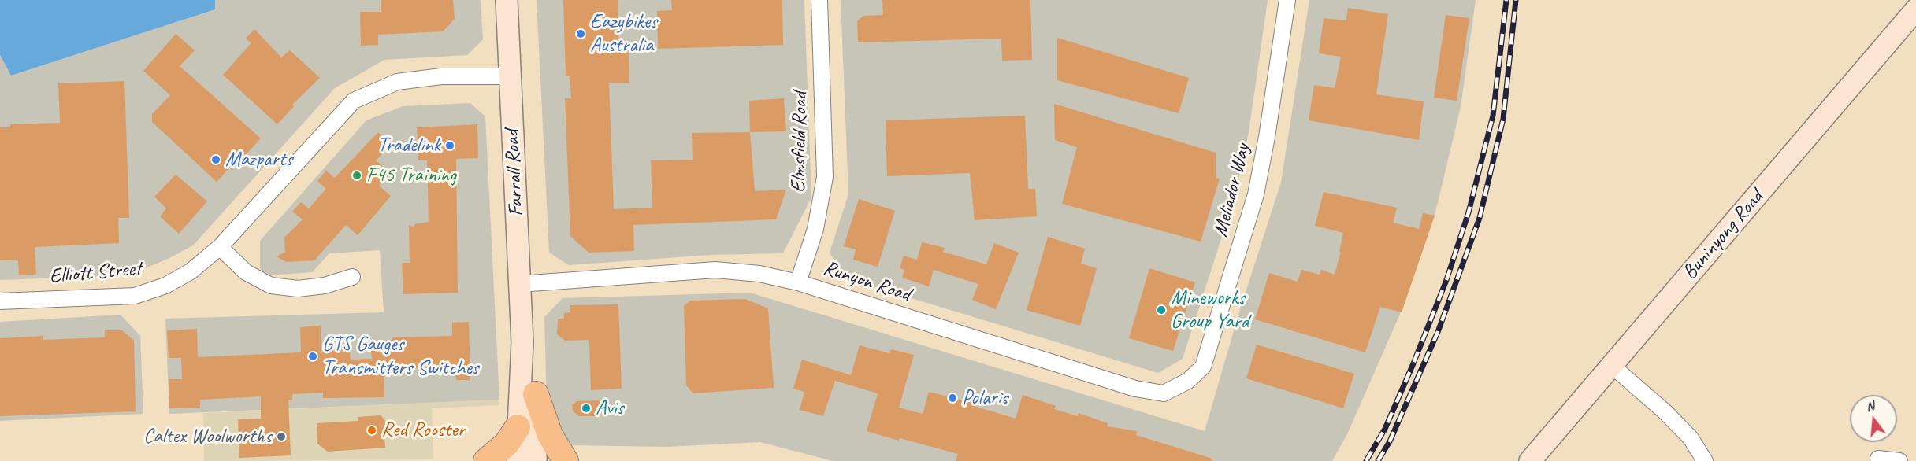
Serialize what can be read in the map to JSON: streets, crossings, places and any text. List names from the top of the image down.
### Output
{
  "streets": {
    "main road": ["Farrall Road", "Buninyong Road"],
    "street": [
      "Elmsfield Road",
      "Meliador Way",
      "Elliott Street",
      "Runyon Road"
    ]
  },
  "crossings": [
    ["Elmsfield Road", "Runyon Road"],
    ["Farrall Road", "Elliott Street"],
    ["Farrall Road", "Runyon Road"],
    ["Meliador Way", "Runyon Road"]
  ],
  "places": [
    "Eazybikes Australia",
    "Tradelink",
    "Mazparts",
    "F45 Training",
    "Mineworks Group Yard",
    "GTS Gauges Transmitters Switches",
    "Polaris",
    "Avis",
    "Red Rooster",
    "Caltex Woolworths"
  ],
  "north": "top"
}
